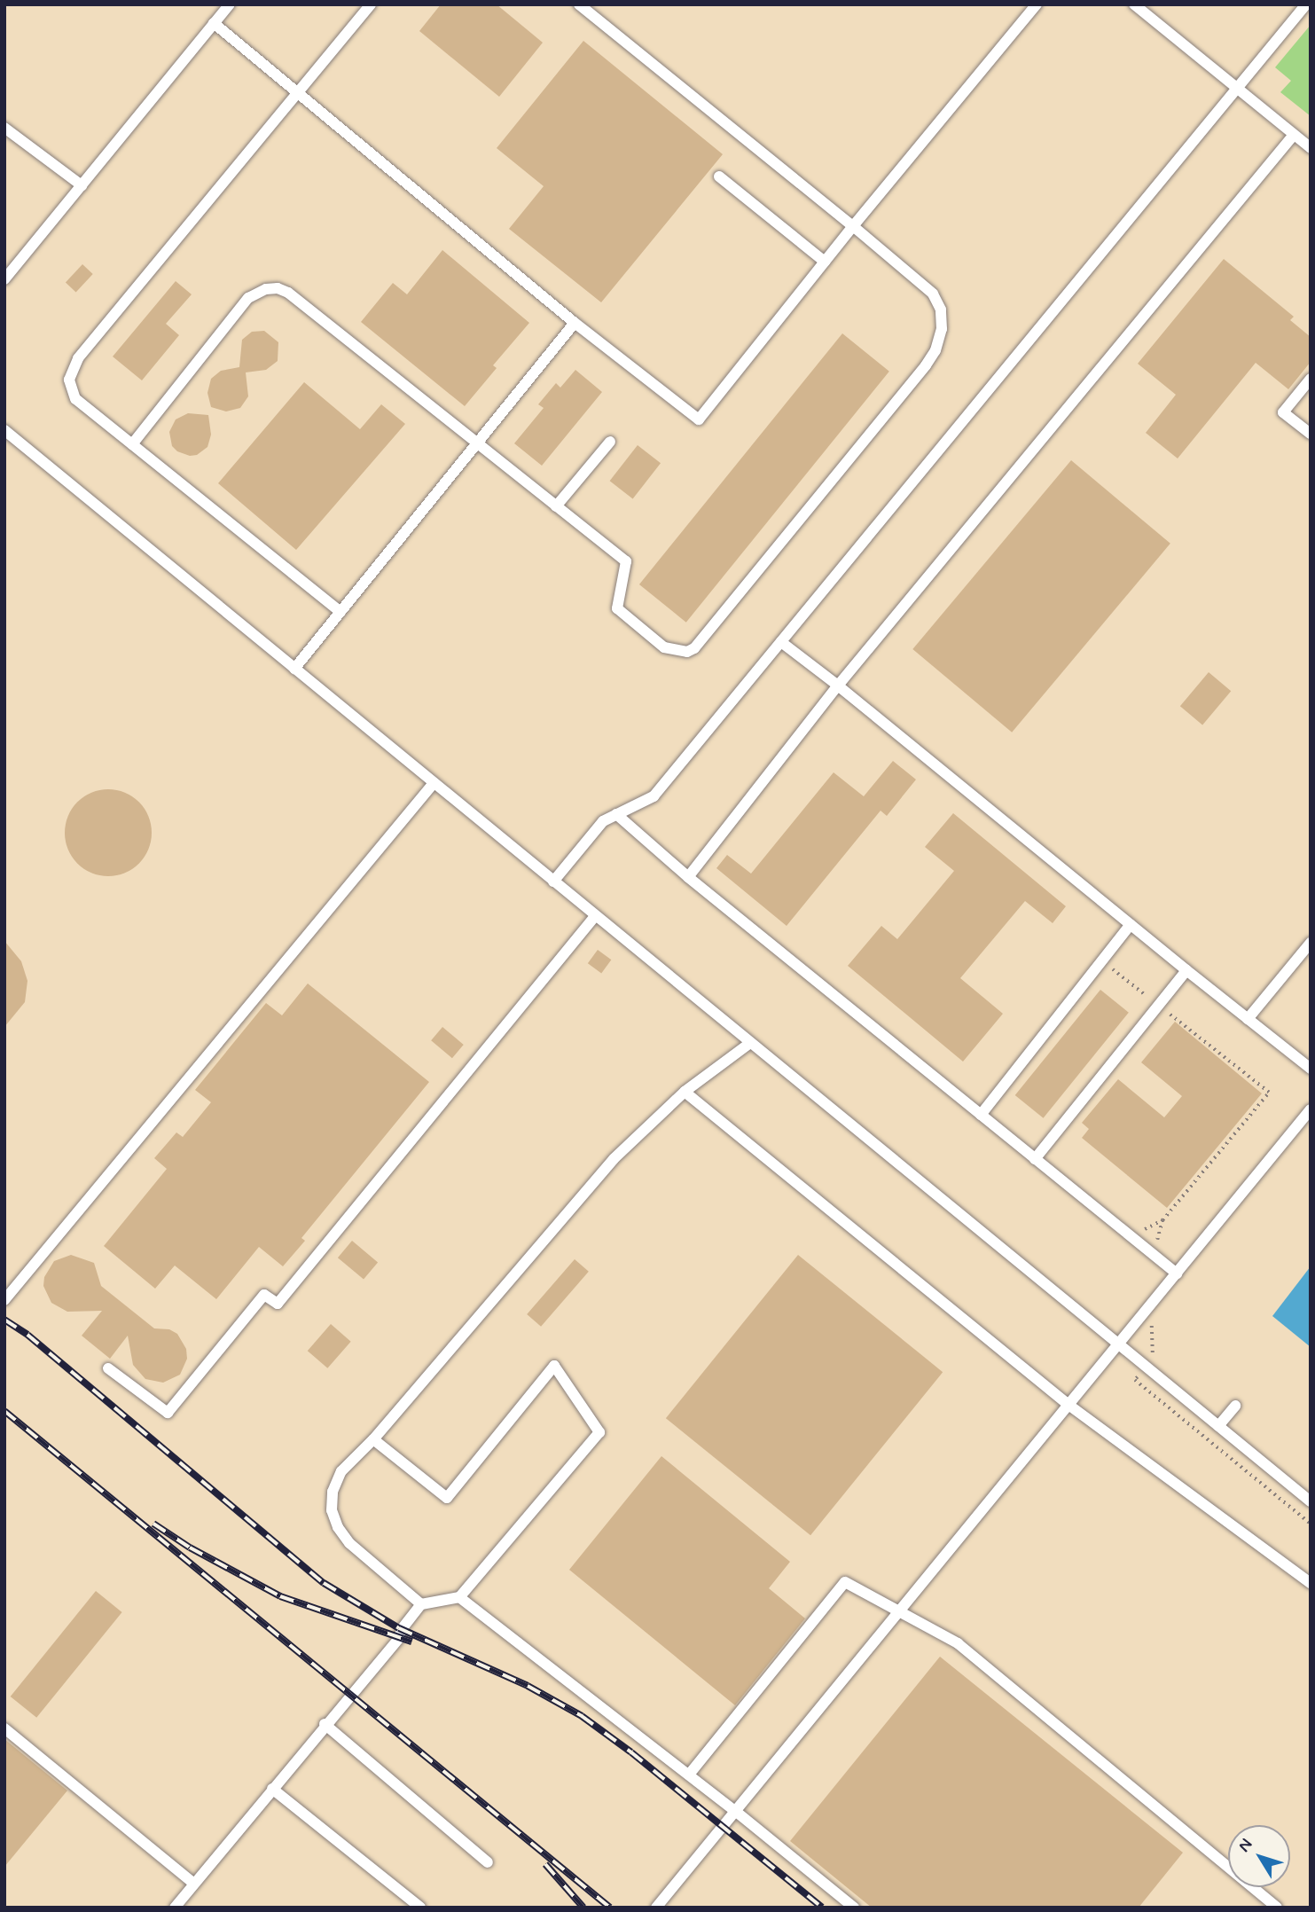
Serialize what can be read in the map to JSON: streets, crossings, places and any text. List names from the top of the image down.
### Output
{
  "north": "top left"
}
